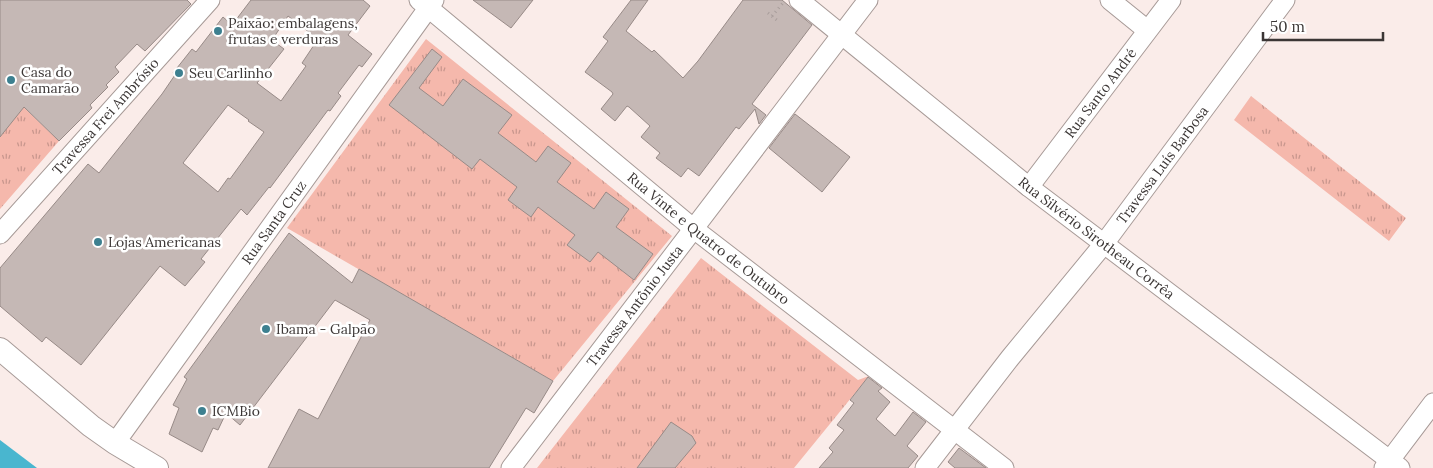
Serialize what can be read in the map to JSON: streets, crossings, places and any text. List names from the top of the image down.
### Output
{
  "streets": {
    "street": [
      "Rua Santo André",
      "Travessa Frei Ambrósio",
      "Travessa Luís Barbosa",
      "Rua Santa Cruz",
      "Rua Vinte e Quatro de Outubro",
      "Rua Silvério Sirotheau Corrêa",
      "Travessa Antônio Justa"
    ]
  },
  "crossings": [
    ["Rua Santo André", "Rua Silvério Sirotheau Corrêa"],
    ["Travessa Luís Barbosa", "Rua Vinte e Quatro de Outubro"],
    ["Travessa Luís Barbosa", "Rua Silvério Sirotheau Corrêa"],
    ["Rua Santa Cruz", "Rua Vinte e Quatro de Outubro"],
    ["Rua Vinte e Quatro de Outubro", "Travessa Antônio Justa"],
    ["Rua Silvério Sirotheau Corrêa", "Travessa Antônio Justa"]
  ],
  "places": [
    "Paixão: embalagens, frutas e verduras",
    "Seu Carlinho",
    "Casa do Camarão",
    "Lojas Americanas",
    "Ibama - Galpão",
    "ICMBio"
  ],
  "scale_bar": "50 m"
}
